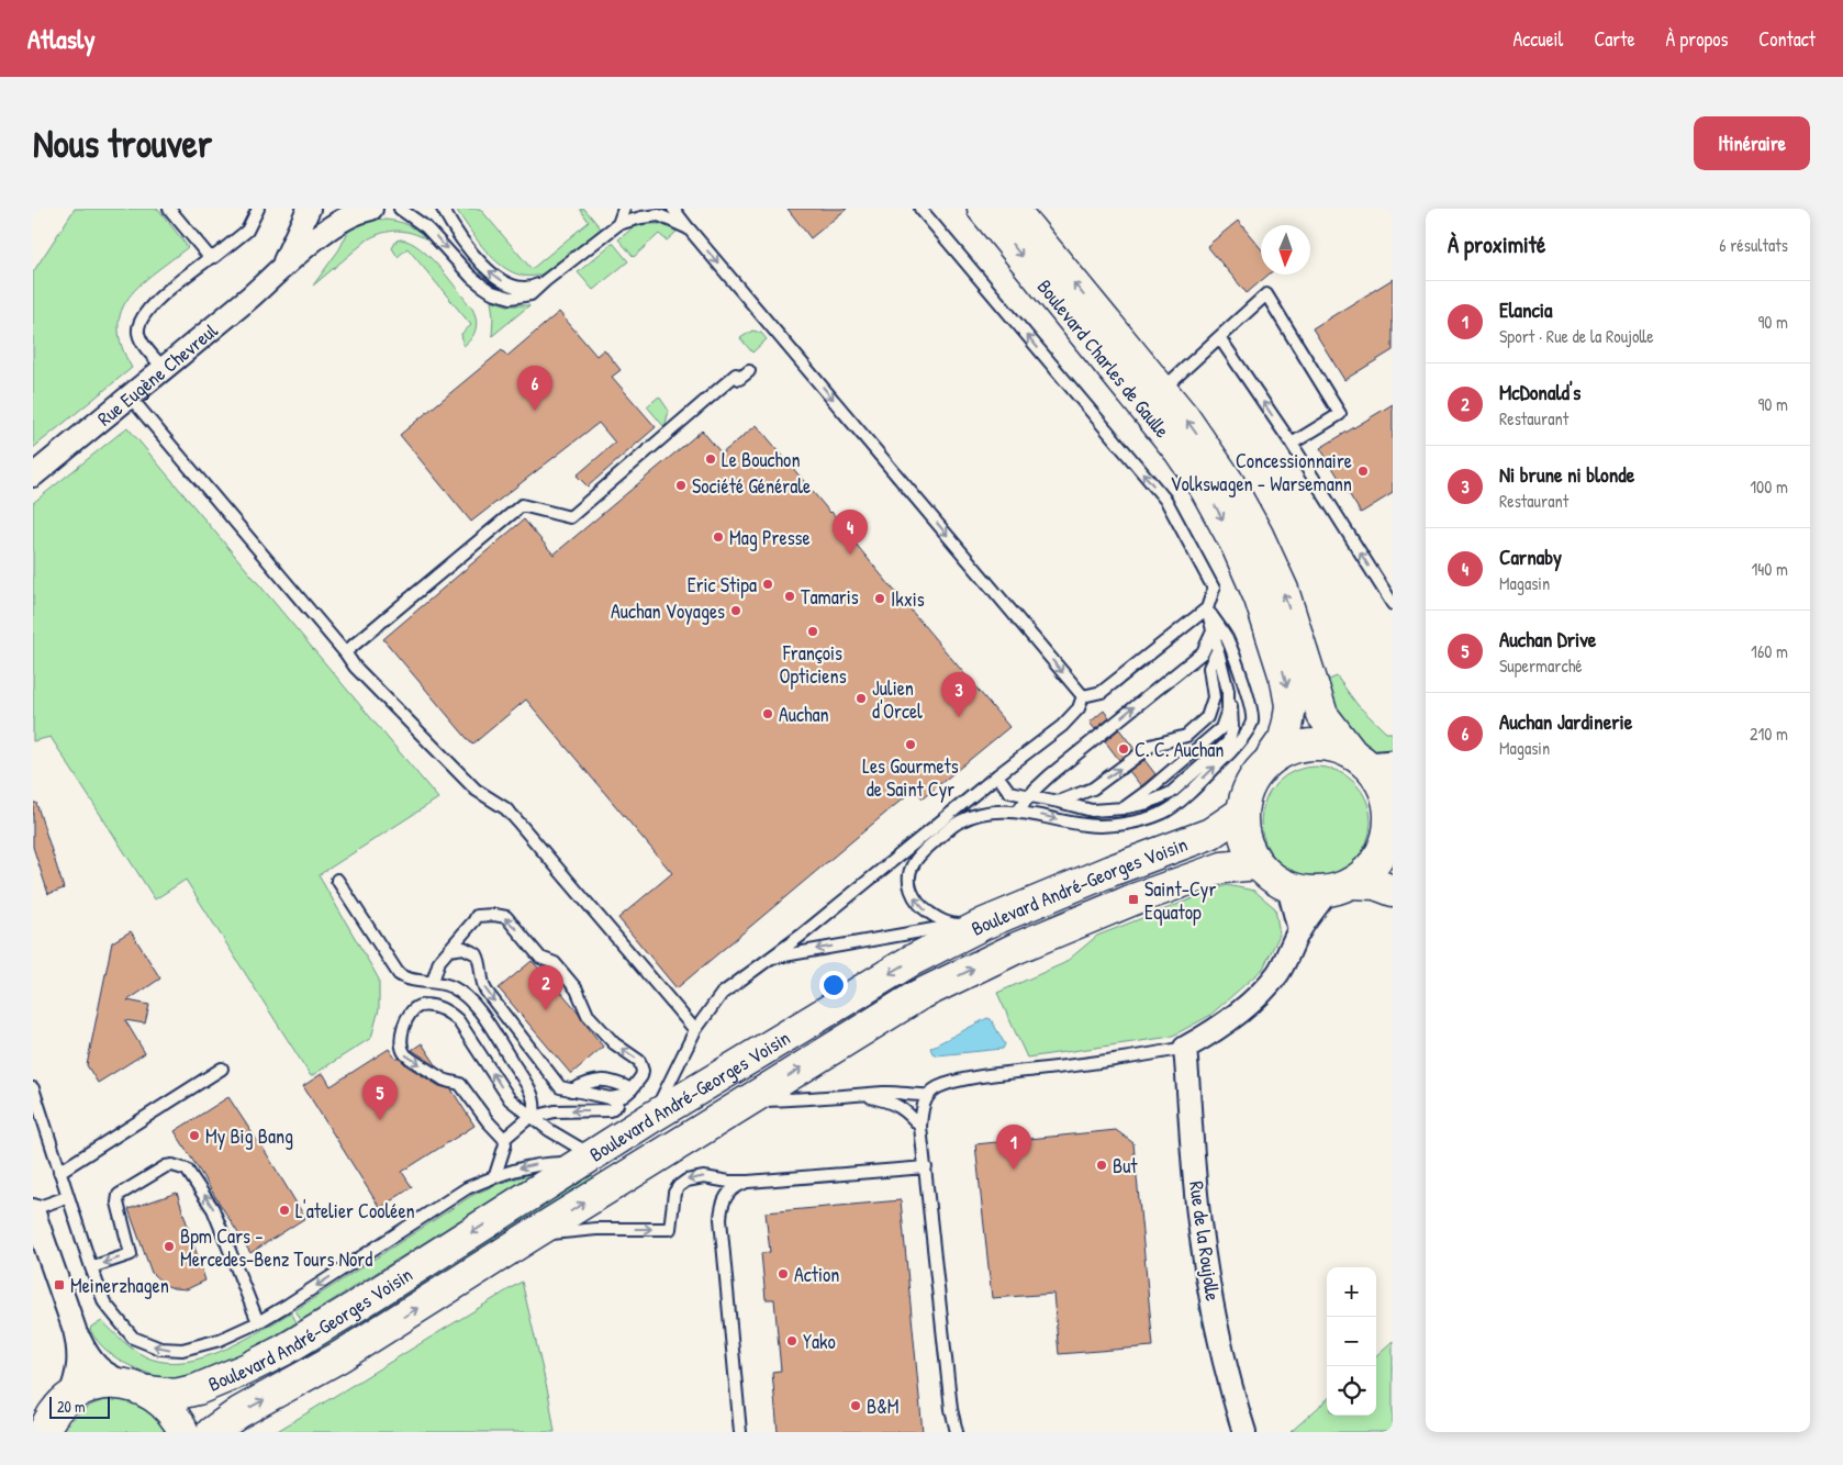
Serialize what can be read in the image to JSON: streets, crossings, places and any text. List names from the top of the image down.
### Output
{
  "streets": {
    "main road": ["Boulevard Charles de Gaulle", "Boulevard André-Georges Voisin"],
    "street": ["Rue Eugène Chevreul", "Rue de la Roujolle"]
  },
  "crossings": [
    ["Boulevard Charles de Gaulle", "Boulevard André-Georges Voisin"]
  ],
  "places": {
    "other": [
      "Le Bouchon",
      "Concessionnaire Volkswagen - Warsemann",
      "Société Générale",
      "Mag Presse",
      "Eric Stipa",
      "Tamaris",
      "Ikxis",
      "Auchan Voyages",
      "François Opticiens",
      "Julien d'Orcel",
      "Auchan",
      "Les Gourmets de Saint Cyr",
      "C. C. Auchan",
      "My Big Bang",
      "But",
      "L'atelier Cooléen",
      "Bpm Cars - Mercedes-Benz Tours Nord",
      "Action",
      "Yako",
      "B&M"
    ],
    "transit": ["Saint-Cyr Equatop", "Meinerzhagen"]
  },
  "scale_bar": "20 m",
  "north": "bottom",
  "page": {
    "header": "Atlasly",
    "nav": [
      "Accueil",
      "Carte",
      "À propos",
      "Contact"
    ],
    "buttons": "Itinéraire",
    "title": "Nous trouver",
    "heading": ["À proximité", "6 résultats"],
    "list": [
      {
        "mark": "1",
        "name": "Elancia",
        "note": "Sport · Rue de la Roujolle",
        "value": "90 m"
      },
      {
        "mark": "2",
        "name": "McDonald's",
        "note": "Restaurant",
        "value": "90 m"
      },
      {
        "mark": "3",
        "name": "Ni brune ni blonde",
        "note": "Restaurant",
        "value": "100 m"
      },
      {
        "mark": "4",
        "name": "Carnaby",
        "note": "Magasin",
        "value": "140 m"
      },
      {
        "mark": "5",
        "name": "Auchan Drive",
        "note": "Supermarché",
        "value": "160 m"
      },
      {
        "mark": "6",
        "name": "Auchan Jardinerie",
        "note": "Magasin",
        "value": "210 m"
      }
    ],
    "pins": [
      "6",
      "4",
      "3",
      "2",
      "5",
      "1"
    ],
    "map_buttons": ["+", "−"],
    "scale": "20 m"
  }
}
